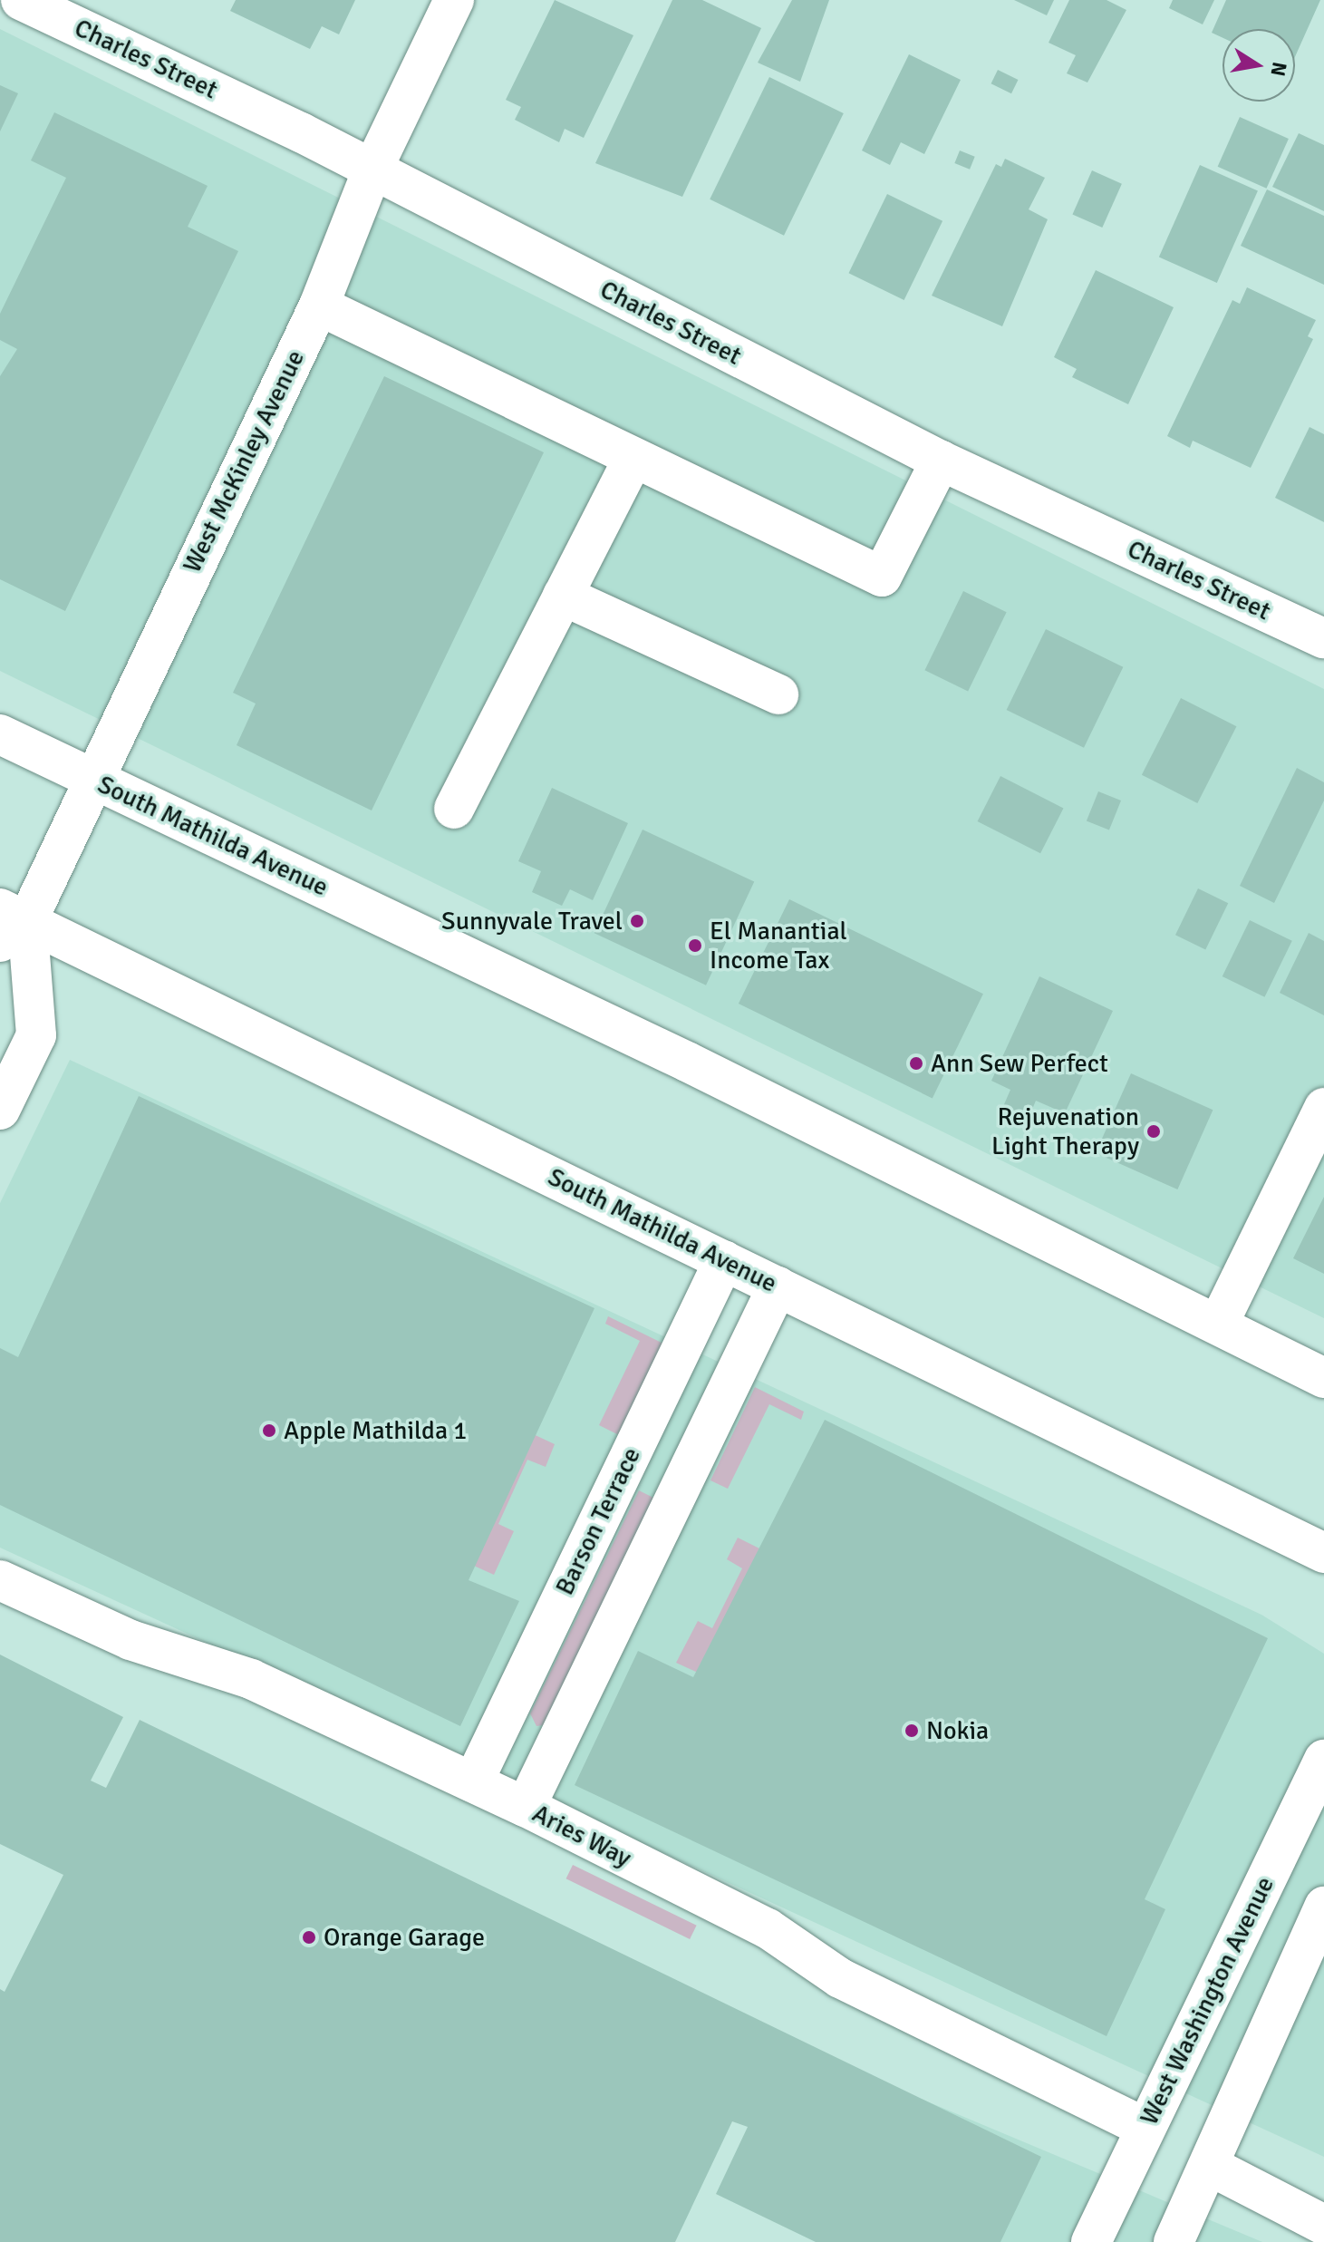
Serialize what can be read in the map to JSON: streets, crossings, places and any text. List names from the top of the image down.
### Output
{
  "streets": {
    "street": [
      "Charles Street",
      "West McKinley Avenue",
      "South Mathilda Avenue",
      "Barson Terrace",
      "Aries Way",
      "West Washington Avenue"
    ]
  },
  "crossings": [
    ["Charles Street", "West McKinley Avenue"],
    ["West McKinley Avenue", "South Mathilda Avenue"],
    ["South Mathilda Avenue", "Barson Terrace"],
    ["Barson Terrace", "Aries Way"],
    ["Aries Way", "West Washington Avenue"]
  ],
  "places": [
    "Sunnyvale Travel",
    "El Manantial Income Tax",
    "Ann Sew Perfect",
    "Rejuvenation Light Therapy",
    "Apple Mathilda 1",
    "Nokia",
    "Orange Garage"
  ],
  "north": "right"
}
